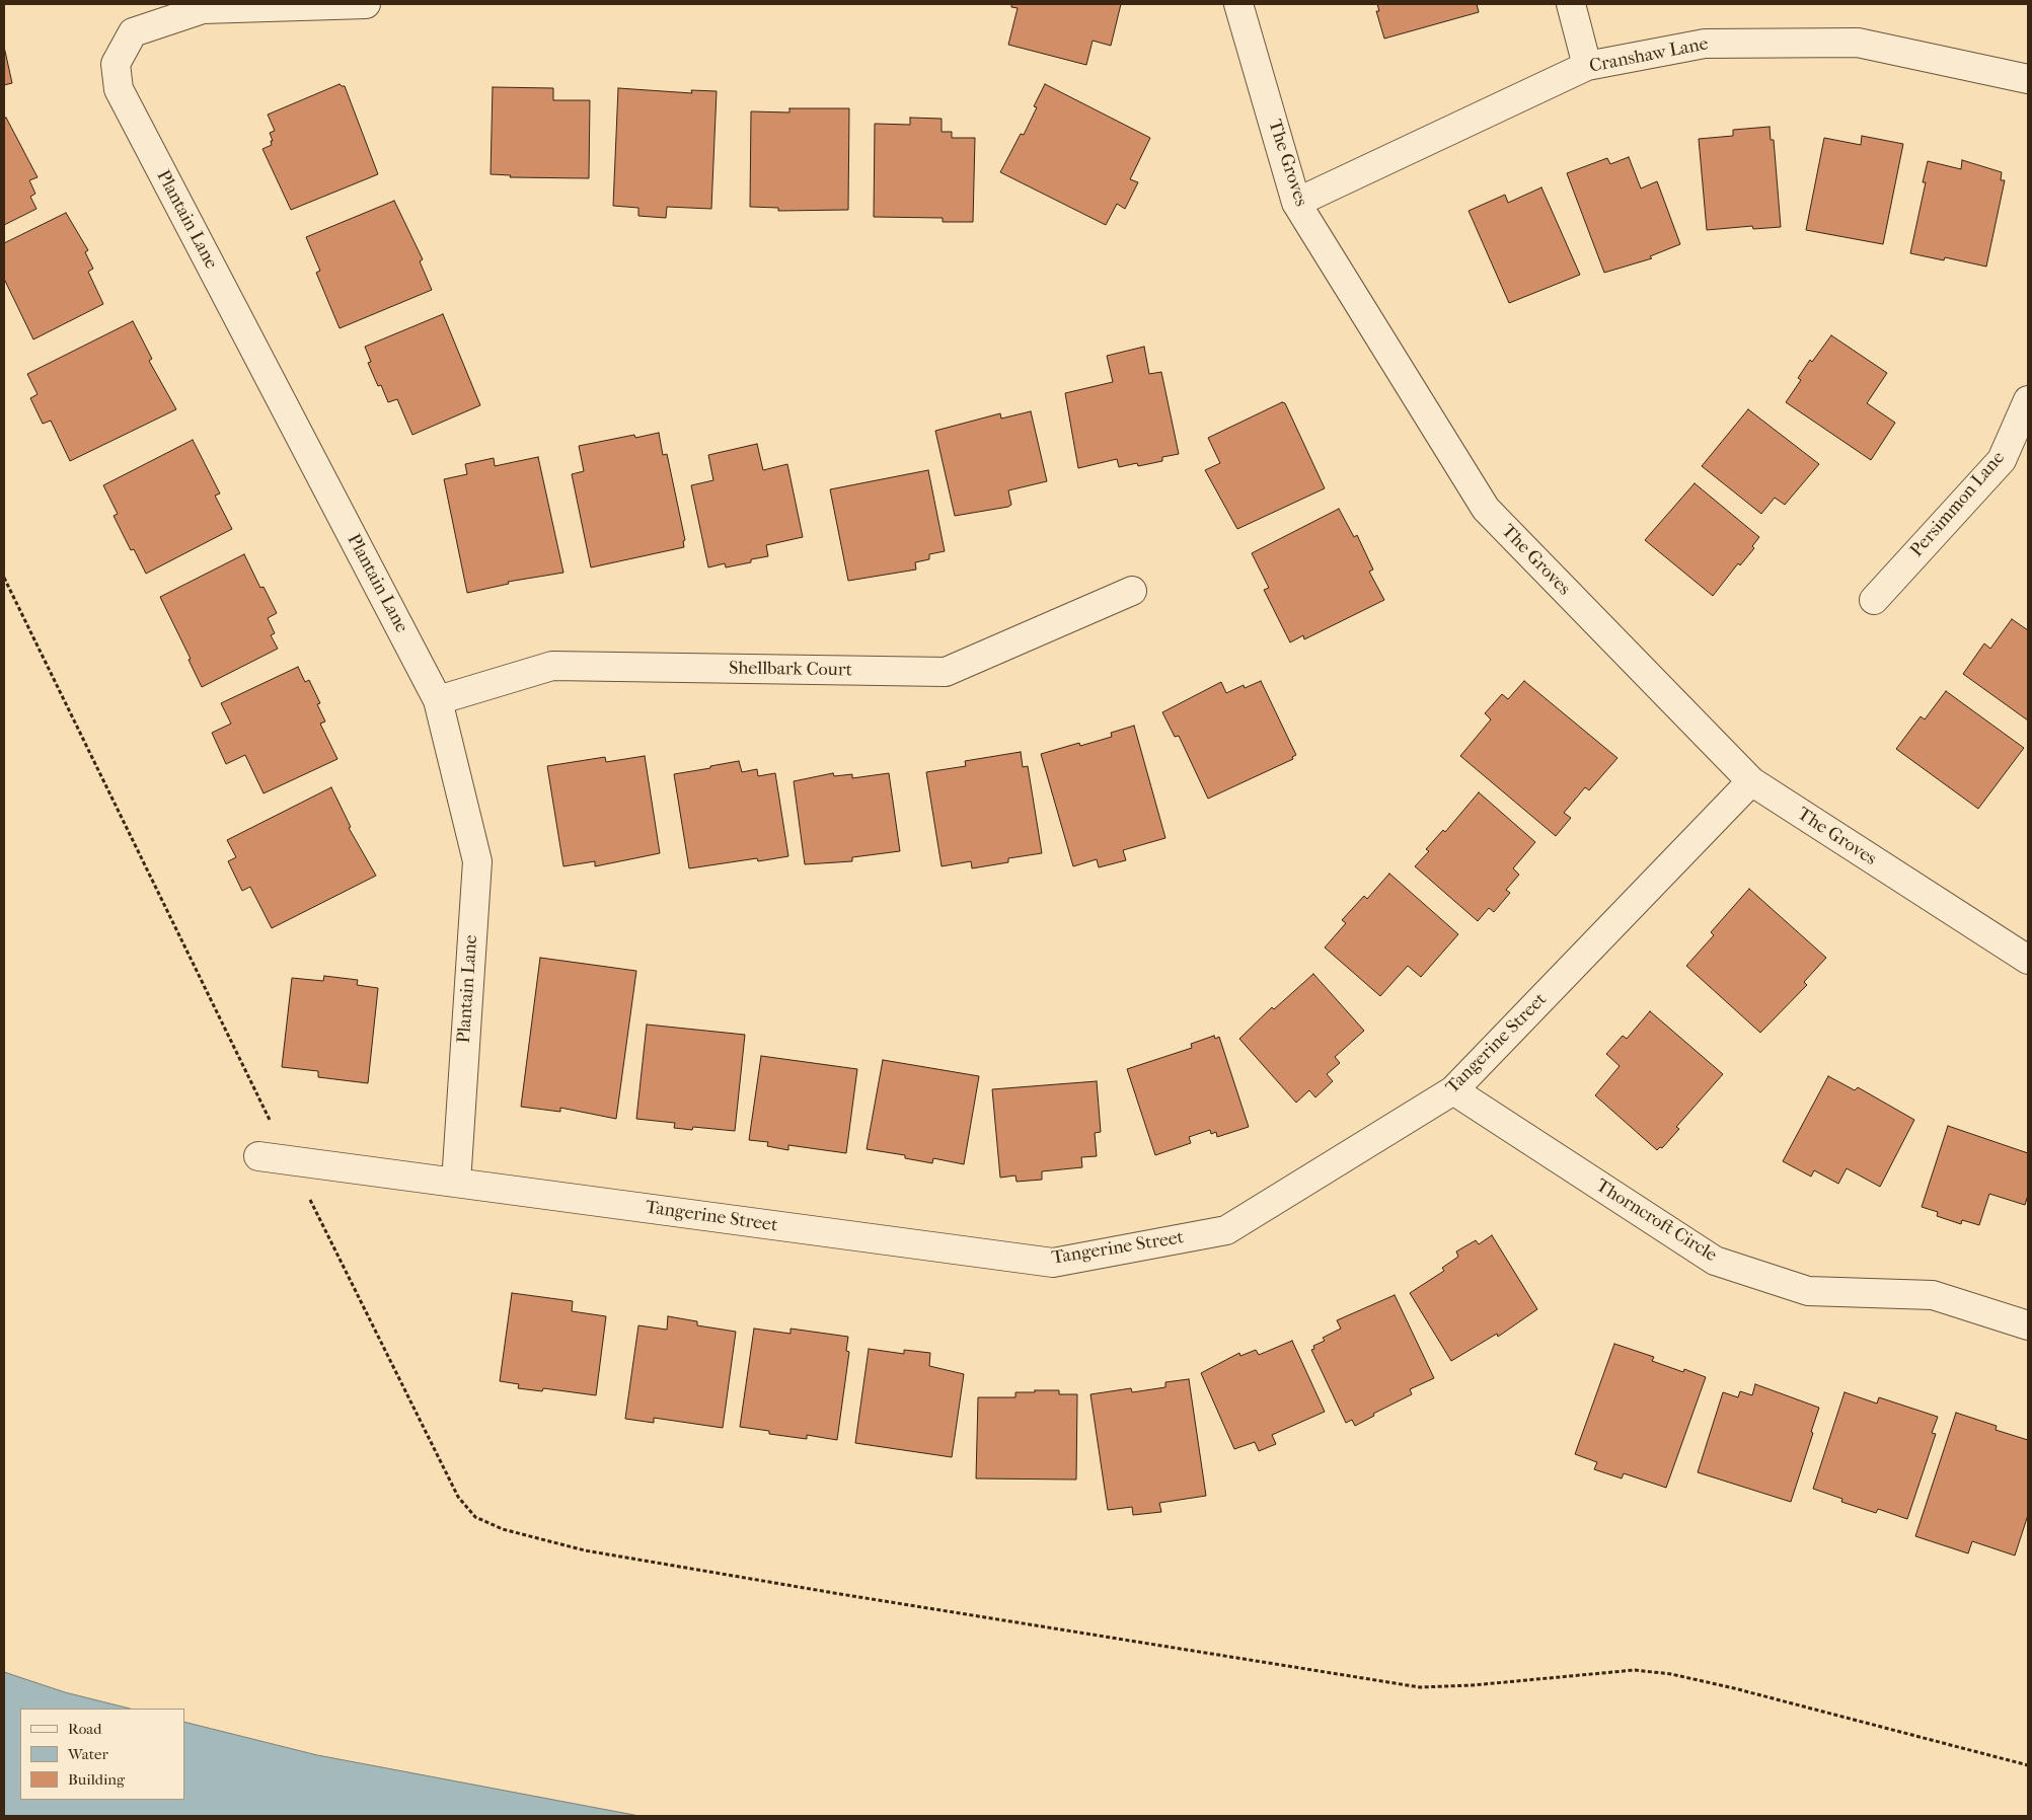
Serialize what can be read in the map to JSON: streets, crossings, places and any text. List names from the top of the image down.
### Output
{
  "streets": {
    "street": [
      "Cranshaw Lane",
      "The Groves",
      "Plantain Lane",
      "Persimmon Lane",
      "Shellbark Court",
      "Tangerine Street",
      "Thorncroft Circle"
    ]
  },
  "crossings": [
    ["Cranshaw Lane", "The Groves"],
    ["The Groves", "Tangerine Street"],
    ["Plantain Lane", "Shellbark Court"],
    ["Plantain Lane", "Tangerine Street"],
    ["Tangerine Street", "Thorncroft Circle"]
  ],
  "legend": ["Road", "Water", "Building"]
}
